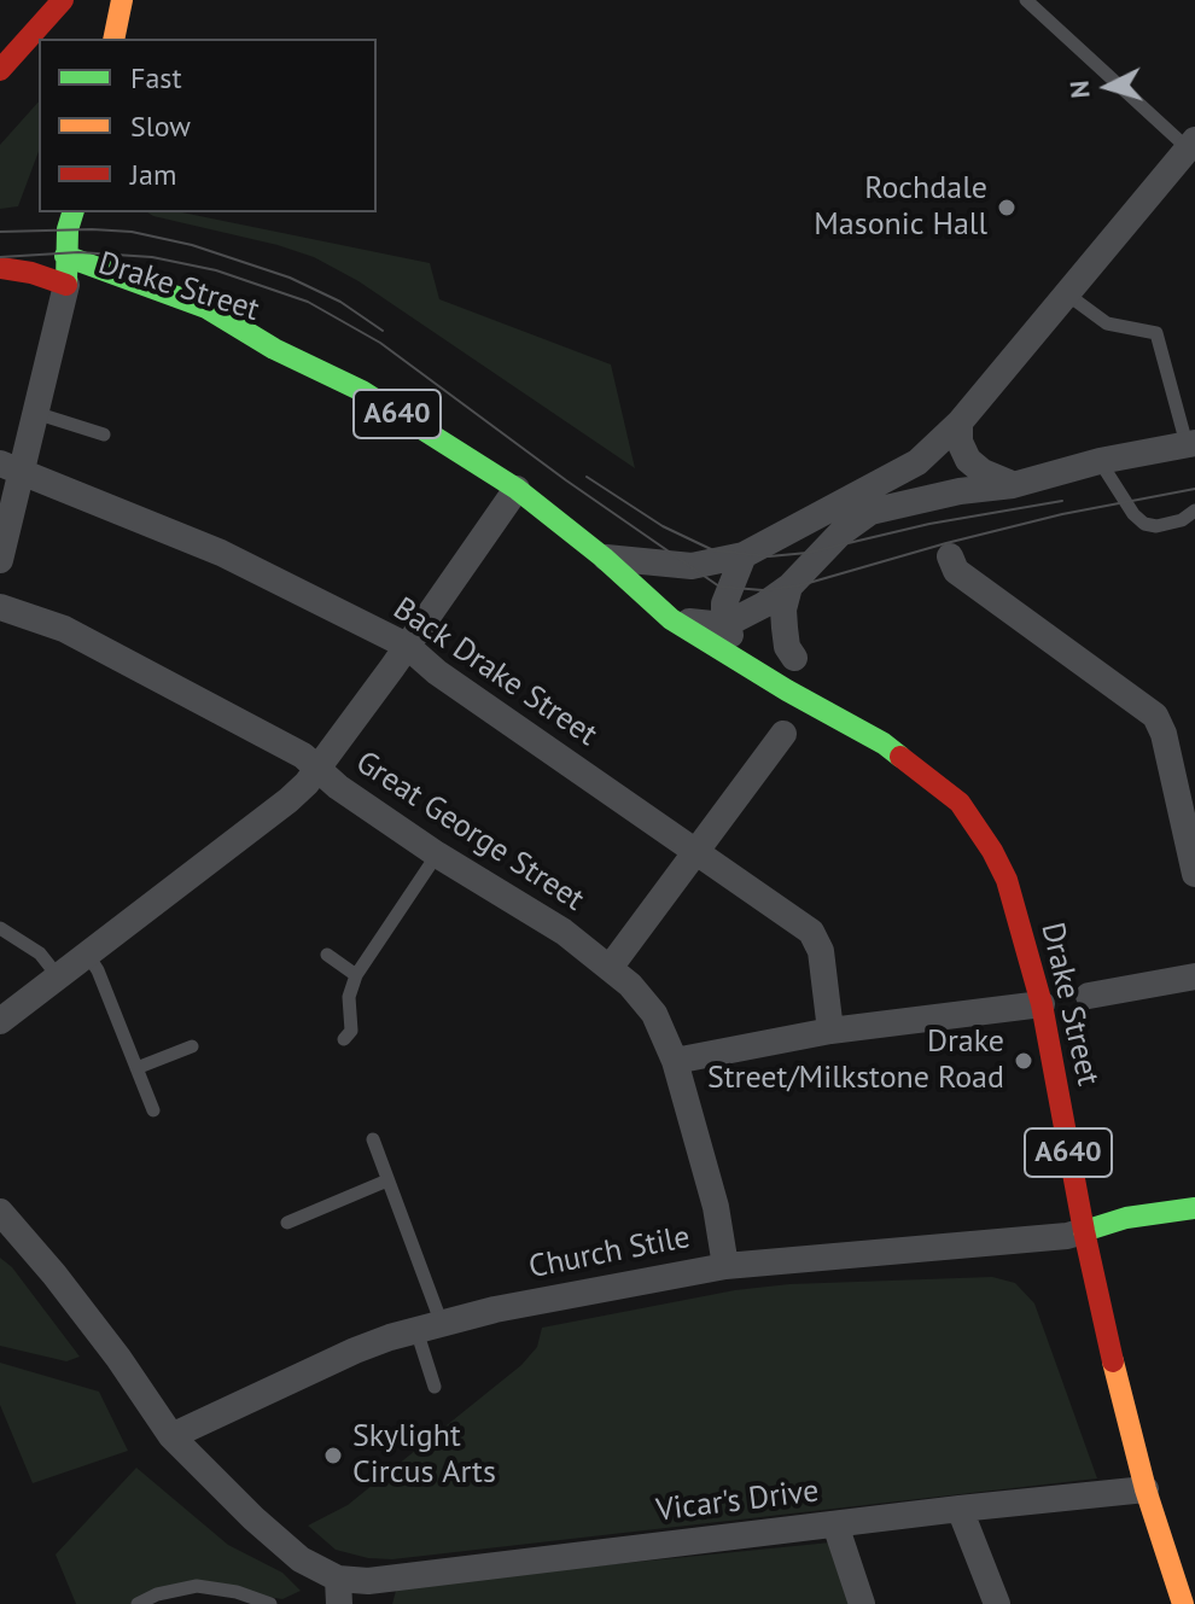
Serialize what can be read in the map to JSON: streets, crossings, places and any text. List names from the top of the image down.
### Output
{
  "streets": {
    "main road": ["Drake Street", "A640"],
    "street": [
      "Back Drake Street",
      "Great George Street",
      "Church Stile",
      "Vicar's Drive"
    ]
  },
  "crossings": [
    ["Drake Street", "Church Stile"],
    ["Drake Street", "Vicar's Drive"],
    ["Great George Street", "Church Stile"]
  ],
  "places": ["Rochdale Masonic Hall", "Drake Street/Milkstone Road", "Skylight Circus Arts"],
  "legend": ["Fast", "Slow", "Jam"],
  "north": "left"
}
